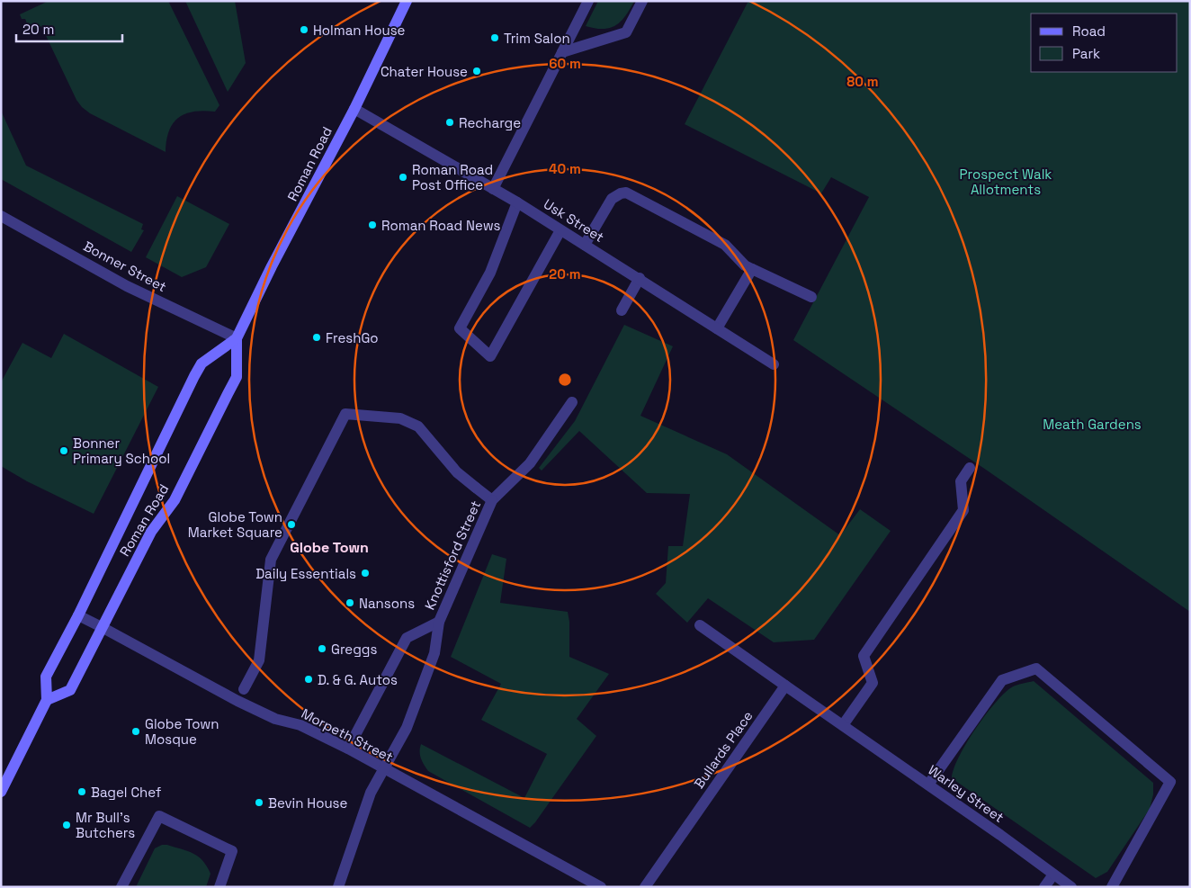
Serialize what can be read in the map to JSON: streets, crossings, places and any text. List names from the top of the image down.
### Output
{
  "streets": {
    "main road": ["Roman Road"],
    "street": [
      "Usk Street",
      "Bonner Street",
      "Knottisford Street",
      "Morpeth Street",
      "Bullards Place",
      "Warley Street"
    ]
  },
  "crossings": [
    ["Roman Road", "Usk Street"],
    ["Roman Road", "Bonner Street"],
    ["Roman Road", "Morpeth Street"],
    ["Knottisford Street", "Morpeth Street"]
  ],
  "districts": ["Globe Town"],
  "parks": ["Prospect Walk Allotments", "Meath Gardens"],
  "places": [
    "Holman House",
    "Trim Salon",
    "Chater House",
    "Recharge",
    "Roman Road Post Office",
    "Roman Road News",
    "FreshGo",
    "Bonner Primary School",
    "Globe Town Market Square",
    "Daily Essentials",
    "Nansons",
    "Greggs",
    "D. & G. Autos",
    "Globe Town Mosque",
    "Bagel Chef",
    "Bevin House",
    "Mr Bull's Butchers"
  ],
  "legend": ["Road", "Park"],
  "scale_bar": "20 m",
  "rings": [
    "60 m",
    "80 m",
    "40 m",
    "20 m"
  ]
}
